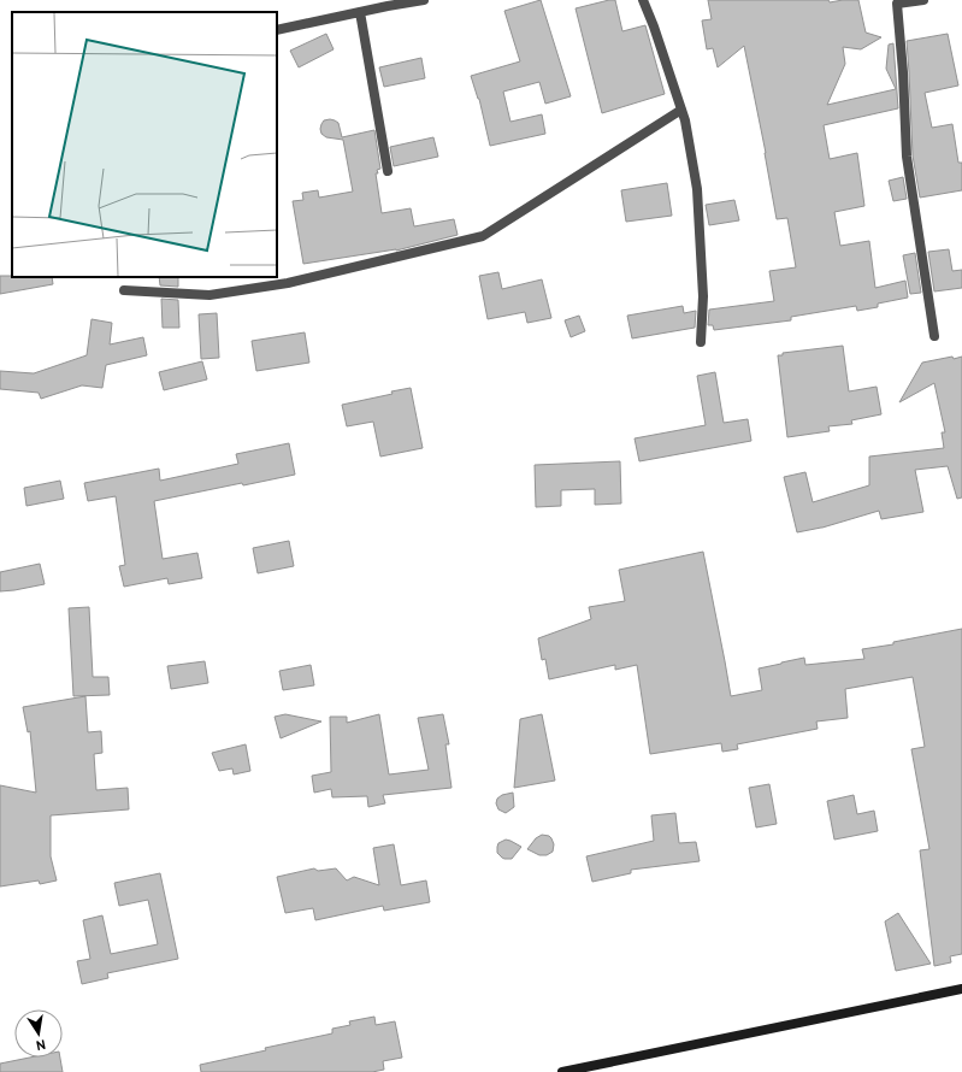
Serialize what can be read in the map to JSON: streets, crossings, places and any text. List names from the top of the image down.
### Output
{
  "north": "bottom"
}
